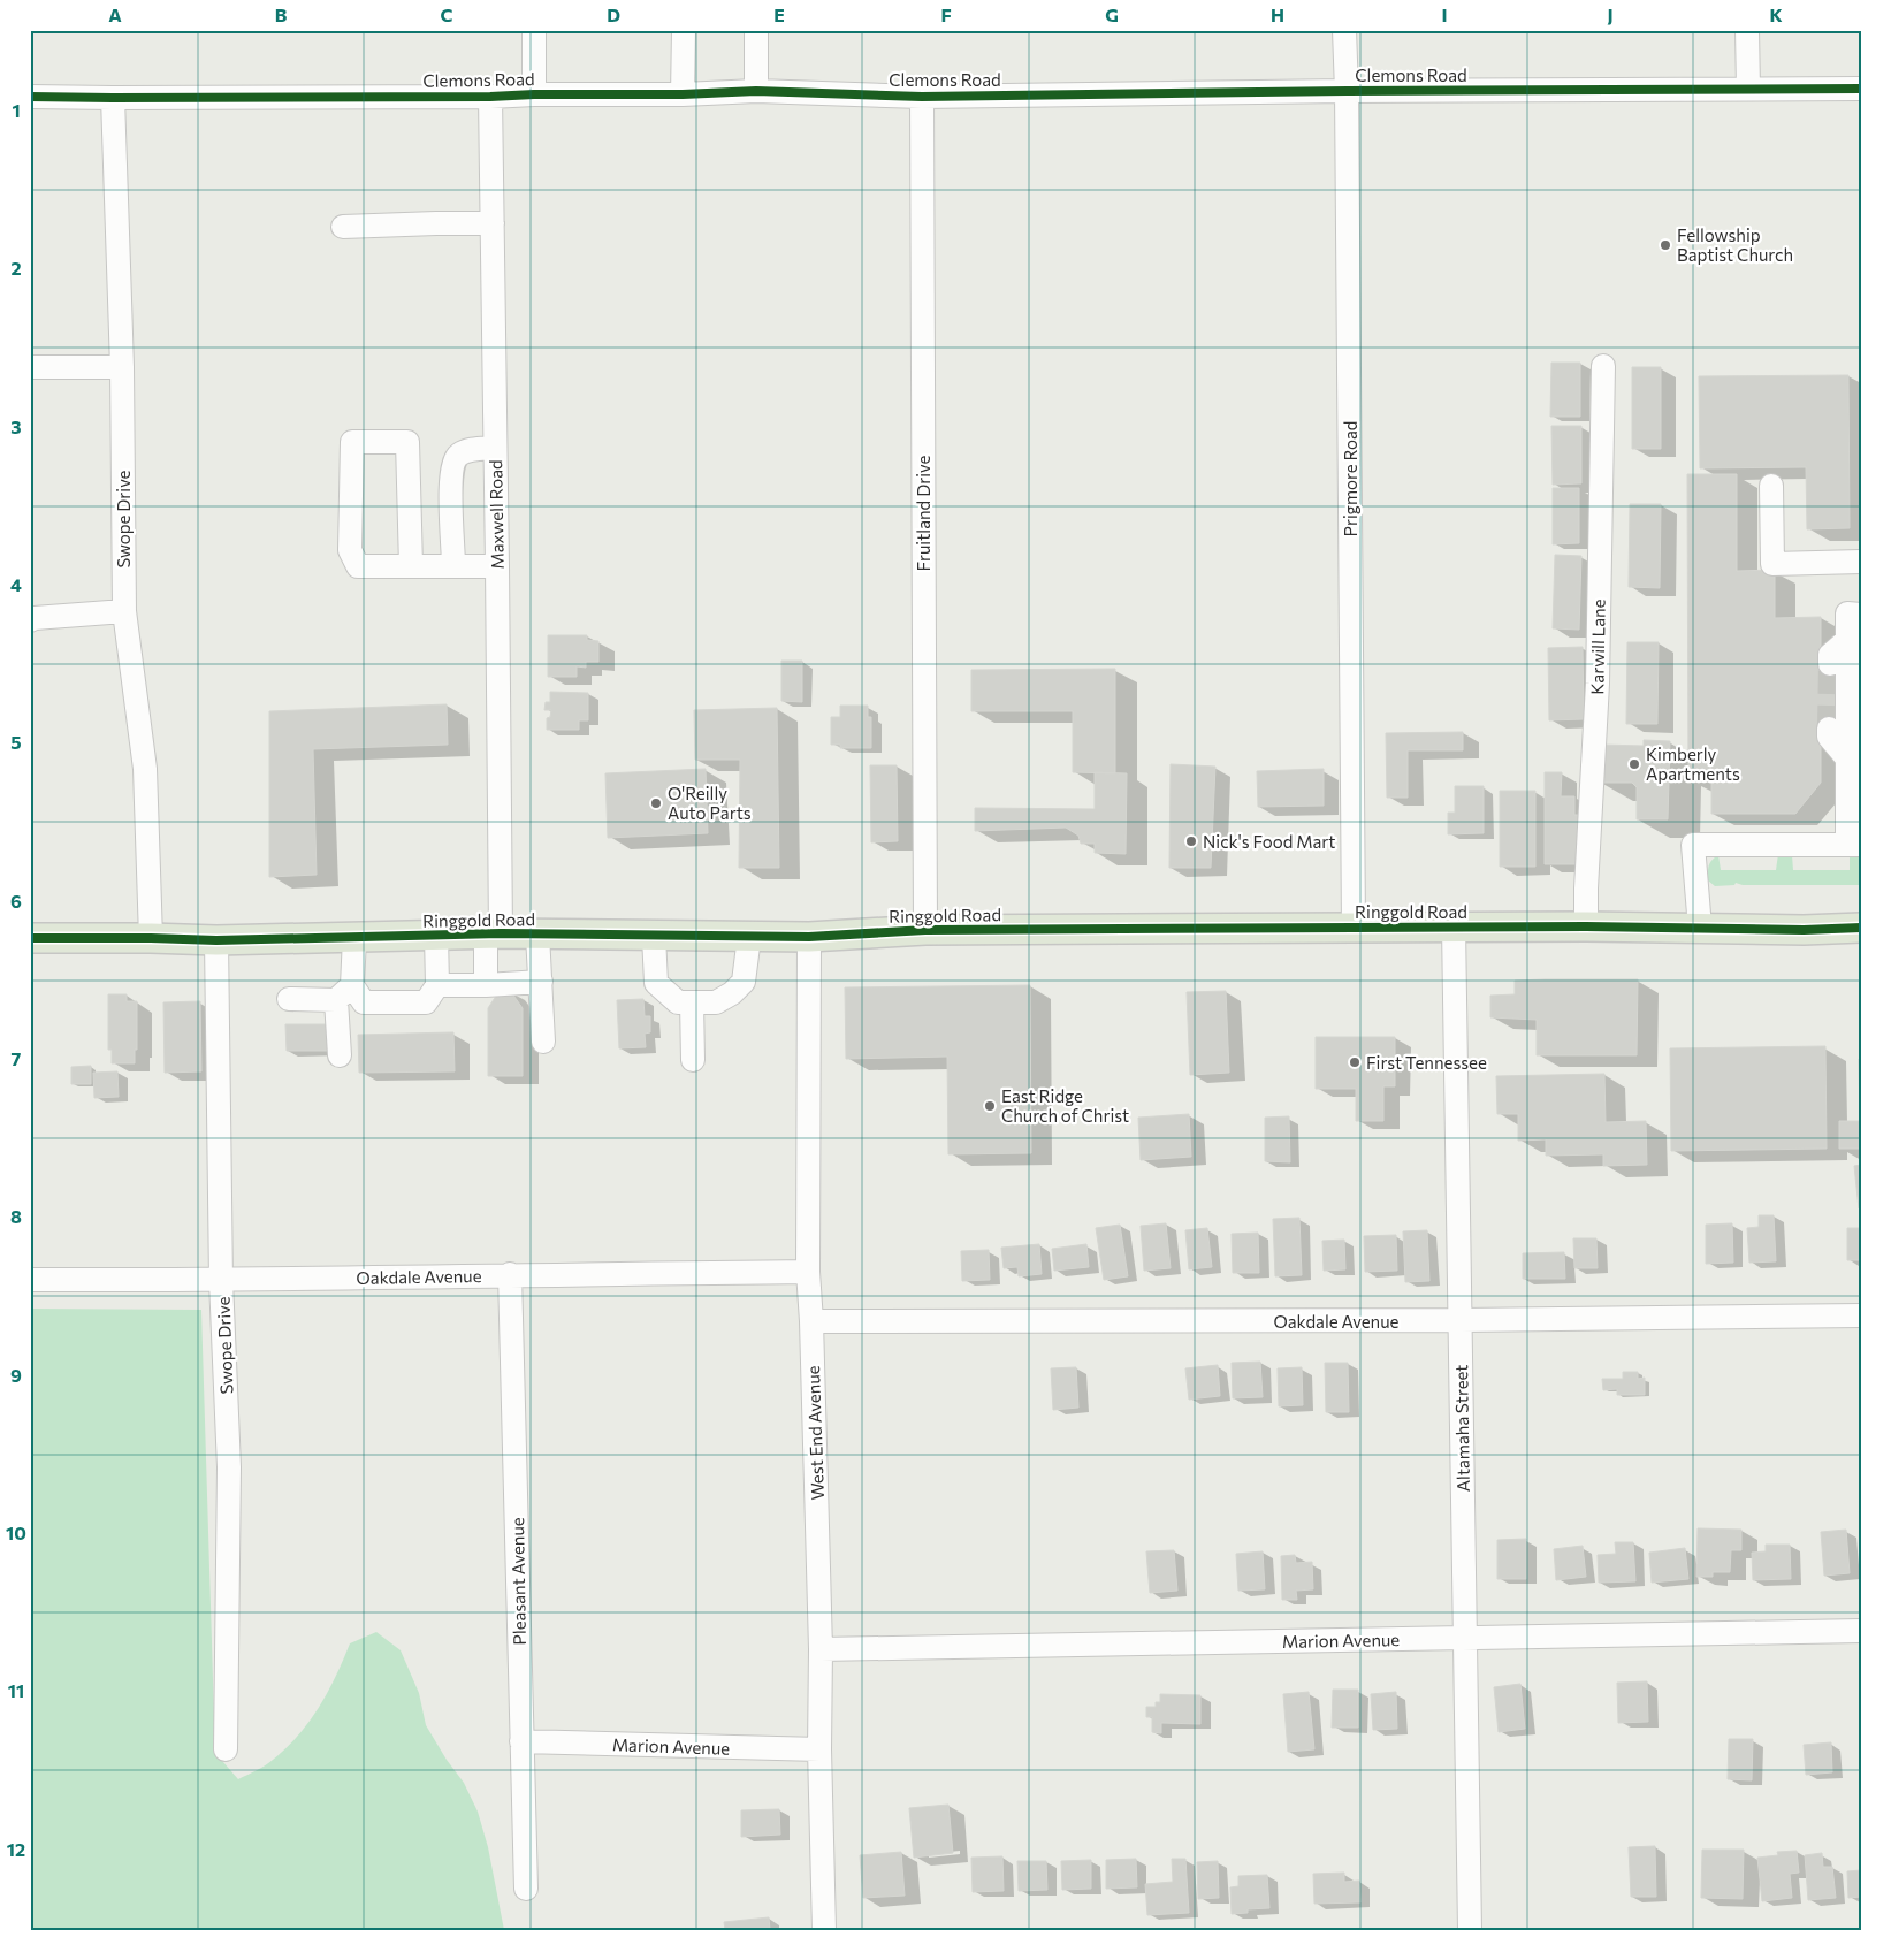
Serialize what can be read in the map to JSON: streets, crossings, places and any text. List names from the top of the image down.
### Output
{
  "streets": {
    "main road": ["Ringgold Road"],
    "street": [
      "Clemons Road",
      "Prigmore Road",
      "Fruitland Drive",
      "Maxwell Road",
      "Swope Drive",
      "Karwill Lane",
      "Oakdale Avenue",
      "Altamaha Street",
      "West End Avenue",
      "Pleasant Avenue",
      "Marion Avenue"
    ]
  },
  "crossings": [
    ["Clemons Road", "Prigmore Road"],
    ["Clemons Road", "Fruitland Drive"],
    ["Clemons Road", "Maxwell Road"],
    ["Clemons Road", "Swope Drive"],
    ["Prigmore Road", "Ringgold Road"],
    ["Fruitland Drive", "Ringgold Road"],
    ["Maxwell Road", "Ringgold Road"],
    ["Swope Drive", "Ringgold Road"],
    ["Swope Drive", "Oakdale Avenue"],
    ["Karwill Lane", "Ringgold Road"],
    ["Ringgold Road", "Altamaha Street"],
    ["Ringgold Road", "West End Avenue"],
    ["Oakdale Avenue", "Altamaha Street"],
    ["Oakdale Avenue", "West End Avenue"],
    ["Oakdale Avenue", "Pleasant Avenue"],
    ["Altamaha Street", "Marion Avenue"],
    ["West End Avenue", "Marion Avenue"],
    ["Pleasant Avenue", "Marion Avenue"]
  ],
  "places": [
    "Fellowship Baptist Church",
    "Kimberly Apartments",
    "O'Reilly Auto Parts",
    "Nick's Food Mart",
    "First Tennessee",
    "East Ridge Church of Christ"
  ],
  "grid": {
    "columns": [
      "A",
      "B",
      "C",
      "D",
      "E",
      "F",
      "G",
      "H",
      "I",
      "J",
      "K"
    ],
    "rows": [
      "1",
      "2",
      "3",
      "4",
      "5",
      "6",
      "7",
      "8",
      "9",
      "10",
      "11",
      "12"
    ]
  }
}
